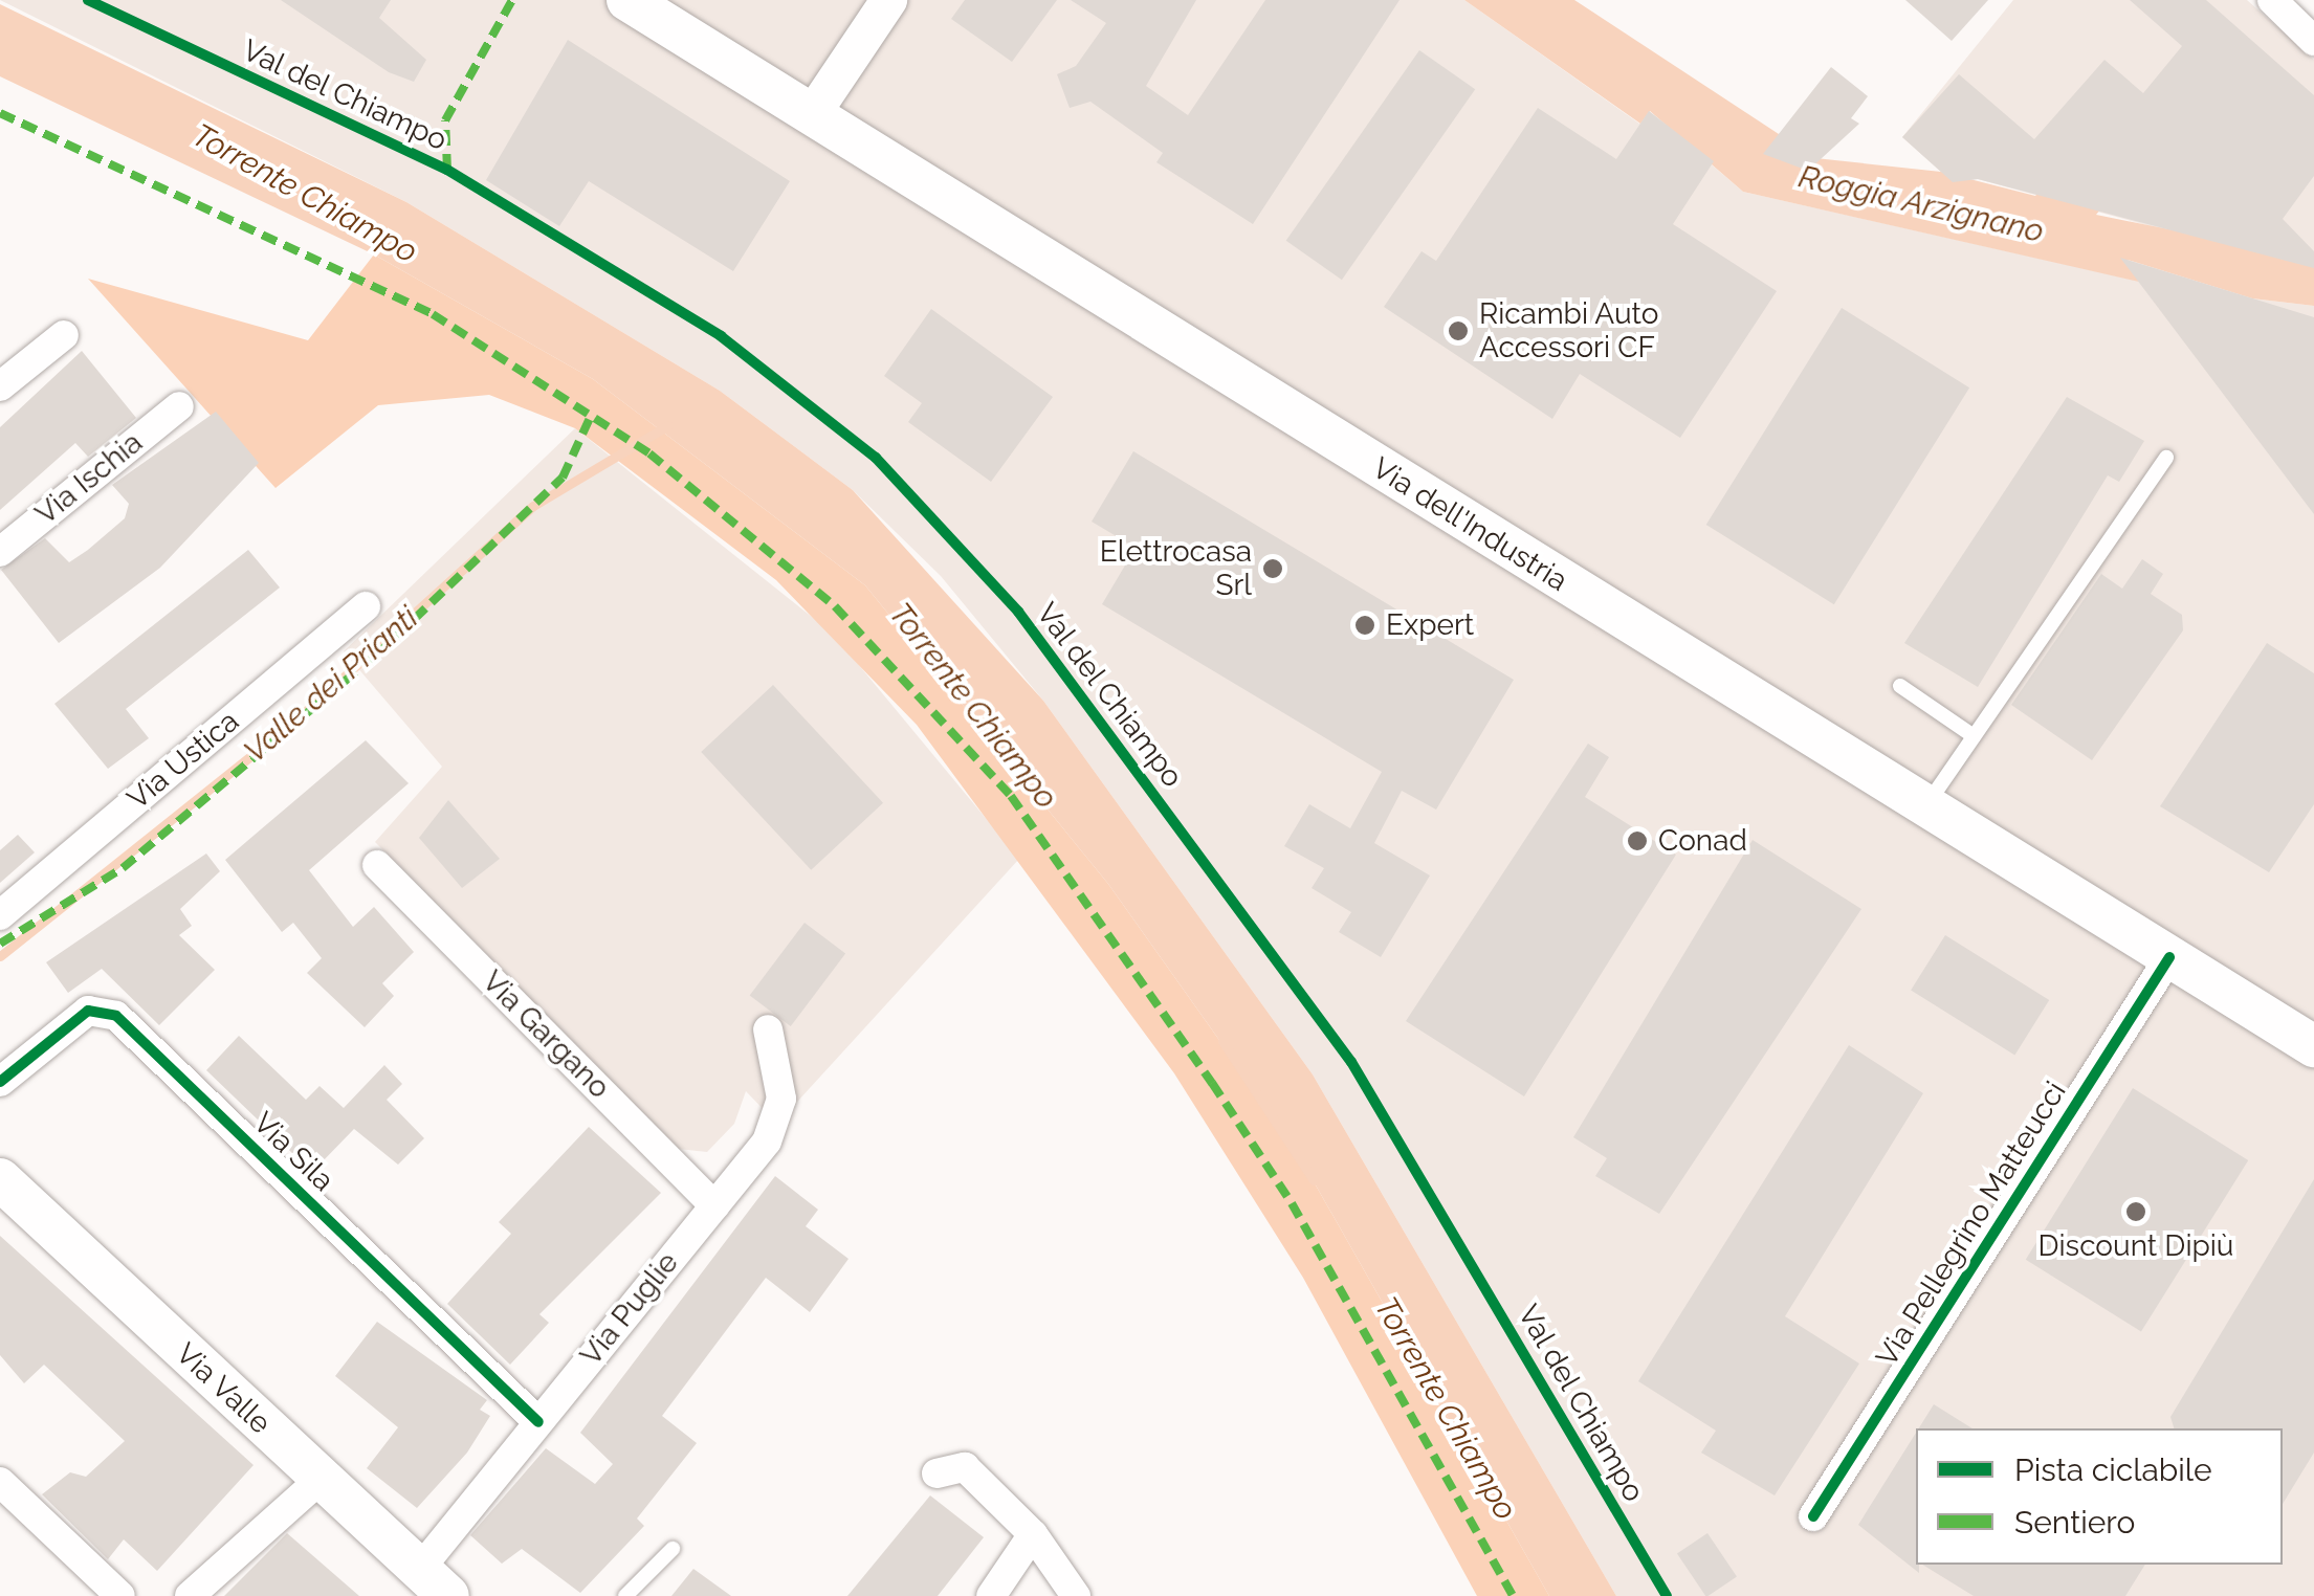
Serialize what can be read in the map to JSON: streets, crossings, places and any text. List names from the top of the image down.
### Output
{
  "streets": {
    "main road": ["Via dell'Industria", "Via Valle"],
    "street": [
      "Via Ischia",
      "Via Ustica",
      "Via Gargano",
      "Via Sila",
      "Via Pellegrino Matteucci",
      "Via Puglie"
    ],
    "cycle path": ["Val del Chiampo"]
  },
  "crossings": [
    ["Via dell'Industria", "Via Pellegrino Matteucci"],
    ["Via Gargano", "Via Puglie"],
    ["Via Sila", "Via Puglie"],
    ["Via Puglie", "Via Valle"]
  ],
  "water": ["Torrente Chiampo", "Roggia Arzignano", "Valle dei Prianti"],
  "places": [
    "Ricambi Auto Accessori CF",
    "Elettrocasa Srl",
    "Expert",
    "Conad",
    "Discount Dipiù"
  ],
  "legend": ["Pista ciclabile", "Sentiero"]
}
